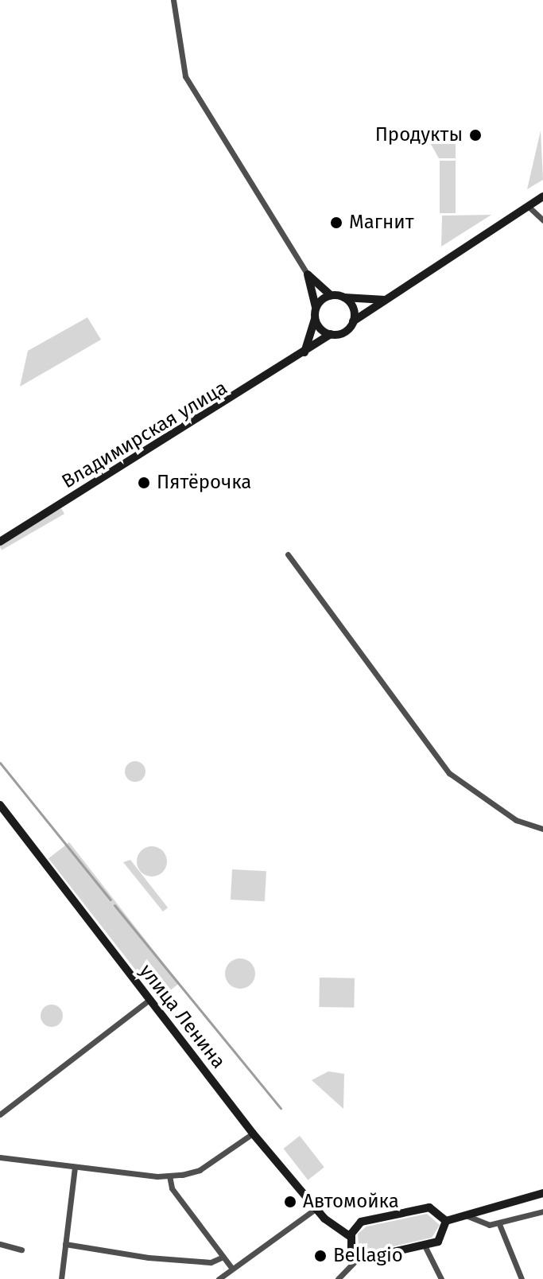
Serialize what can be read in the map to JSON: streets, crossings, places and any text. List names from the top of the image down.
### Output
{
  "streets": {
    "street": ["Владимирская улица", "улица Ленина"]
  },
  "places": [
    "Продукты",
    "Магнит",
    "Пятёрочка",
    "Автомойка",
    "Bellagio"
  ]
}
